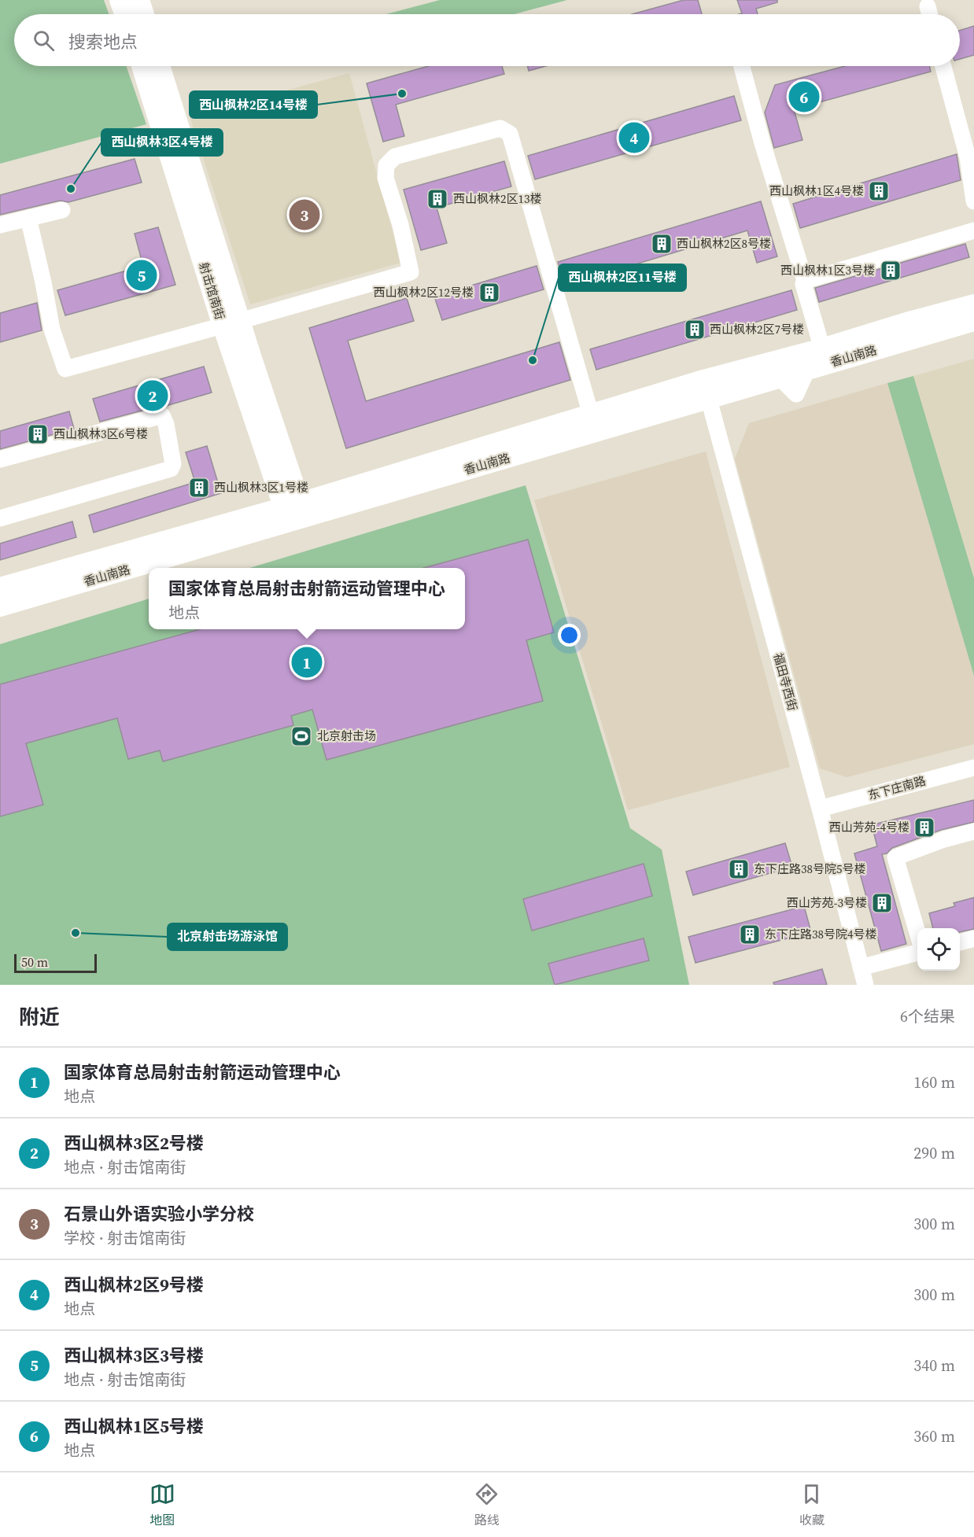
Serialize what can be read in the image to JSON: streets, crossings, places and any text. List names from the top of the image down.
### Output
{
  "streets": {
    "main road": ["射击馆南街", "香山南路"],
    "street": ["福田寺西街", "东下庄南路"]
  },
  "crossings": [
    ["射击馆南街", "香山南路"],
    ["香山南路", "福田寺西街"],
    ["福田寺西街", "东下庄南路"]
  ],
  "places": {
    "other": [
      "西山枫林2区14号楼",
      "西山枫林3区4号楼",
      "西山枫林2区11号楼",
      "北京射击场游泳馆"
    ],
    "building": [
      "西山枫林1区4号楼",
      "西山枫林2区13楼",
      "西山枫林2区8号楼",
      "西山枫林1区3号楼",
      "西山枫林2区12号楼",
      "西山枫林2区7号楼",
      "西山枫林3区6号楼",
      "西山枫林3区1号楼",
      "西山芳苑-4号楼",
      "东下庄路38号院5号楼",
      "西山芳苑-3号楼",
      "东下庄路38号院4号楼"
    ],
    "sports": ["北京射击场"]
  },
  "scale_bar": "50 m",
  "page": {
    "search": "搜索地点",
    "pins": [
      "6",
      "4",
      "3",
      "5",
      "2",
      "1"
    ],
    "popup": ["国家体育总局射击射箭运动管理中心", "地点"],
    "scale": "50 m",
    "heading": ["附近", "6个结果"],
    "list": [
      {
        "mark": "1",
        "name": "国家体育总局射击射箭运动管理中心",
        "note": "地点",
        "value": "160 m"
      },
      {
        "mark": "2",
        "name": "西山枫林3区2号楼",
        "note": "地点 · 射击馆南街",
        "value": "290 m"
      },
      {
        "mark": "3",
        "name": "石景山外语实验小学分校",
        "note": "学校 · 射击馆南街",
        "value": "300 m"
      },
      {
        "mark": "4",
        "name": "西山枫林2区9号楼",
        "note": "地点",
        "value": "300 m"
      },
      {
        "mark": "5",
        "name": "西山枫林3区3号楼",
        "note": "地点 · 射击馆南街",
        "value": "340 m"
      },
      {
        "mark": "6",
        "name": "西山枫林1区5号楼",
        "note": "地点",
        "value": "360 m"
      }
    ],
    "nav": ["地图", "路线", "收藏"]
  }
}
